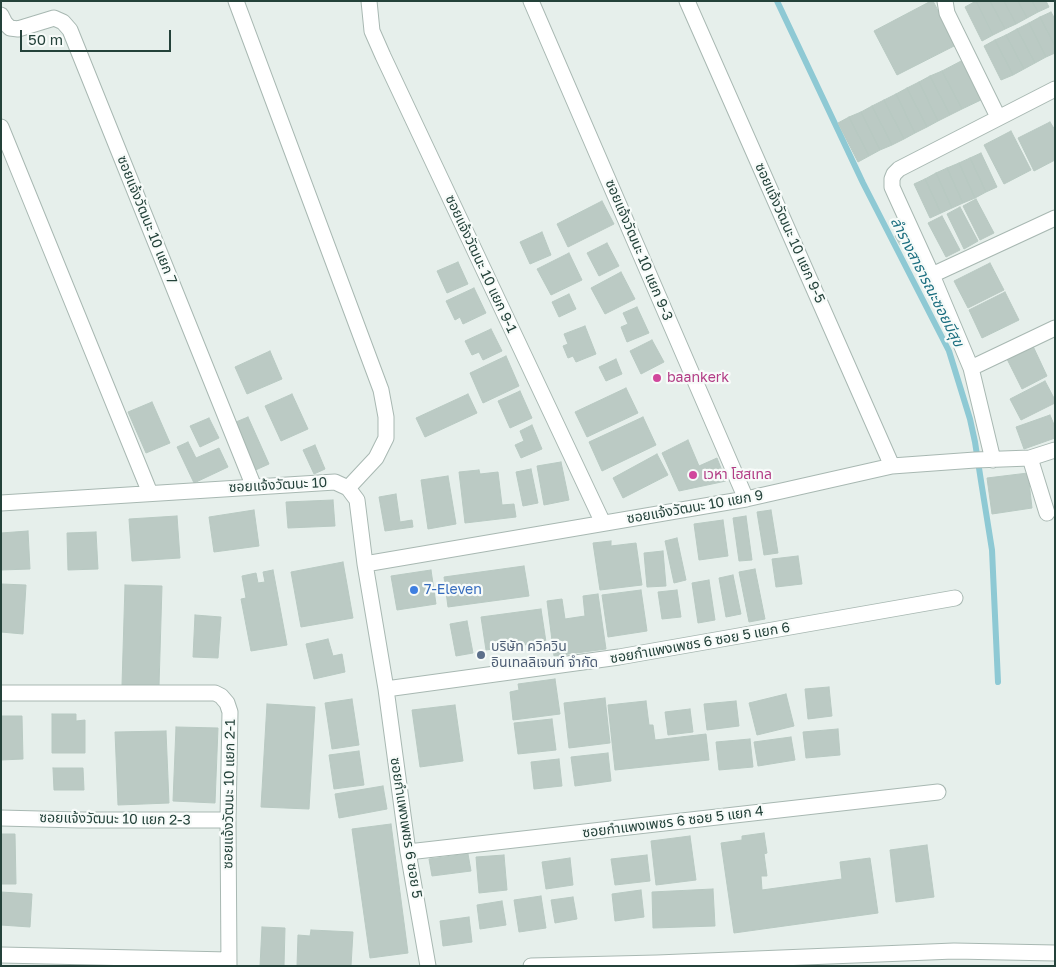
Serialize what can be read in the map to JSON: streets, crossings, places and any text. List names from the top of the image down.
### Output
{
  "streets": {
    "street": [
      "ซอยแจ้งวัฒนะ 10 แยก 7",
      "ซอยแจ้งวัฒนะ 10 แยก 9-5",
      "ซอยแจ้งวัฒนะ 10 แยก 9-3",
      "ซอยแจ้งวัฒนะ 10 แยก 9-1",
      "ซอยแจ้งวัฒนะ 10",
      "ซอยแจ้งวัฒนะ 10 แยก 9",
      "ซอยกำแพงเพชร 6 ซอย 5 แยก 6",
      "ซอยแจ้งวัฒนะ 10 แยก 2-1",
      "ซอยแจ้งวัฒนะ 10 แยก 2-3",
      "ซอยกำแพงเพชร 6 ซอย 5 แยก 4",
      "ซอยกำแพงเพชร 6 ซอย 5"
    ]
  },
  "crossings": [
    ["ซอยแจ้งวัฒนะ 10 แยก 7", "ซอยแจ้งวัฒนะ 10"],
    ["ซอยแจ้งวัฒนะ 10 แยก 9-5", "ซอยแจ้งวัฒนะ 10 แยก 9"],
    ["ซอยแจ้งวัฒนะ 10 แยก 9-3", "ซอยแจ้งวัฒนะ 10 แยก 9"],
    ["ซอยแจ้งวัฒนะ 10 แยก 9-1", "ซอยแจ้งวัฒนะ 10 แยก 9"],
    ["ซอยแจ้งวัฒนะ 10", "ซอยแจ้งวัฒนะ 10 แยก 9"],
    ["ซอยแจ้งวัฒนะ 10", "ซอยกำแพงเพชร 6 ซอย 5 แยก 6"],
    ["ซอยแจ้งวัฒนะ 10", "ซอยกำแพงเพชร 6 ซอย 5"],
    ["ซอยกำแพงเพชร 6 ซอย 5 แยก 6", "ซอยกำแพงเพชร 6 ซอย 5"],
    ["ซอยแจ้งวัฒนะ 10 แยก 2-1", "ซอยแจ้งวัฒนะ 10 แยก 2-3"],
    ["ซอยกำแพงเพชร 6 ซอย 5 แยก 4", "ซอยกำแพงเพชร 6 ซอย 5"]
  ],
  "water": ["ลำรางสาธารณะซอยมีสุข"],
  "places": [
    "baankerk",
    "เวหา โฮสเทล",
    "7-Eleven",
    "บริษัท ควิควิน อินเทลลิเจนท์ จำกัด"
  ],
  "scale_bar": "50 m"
}
